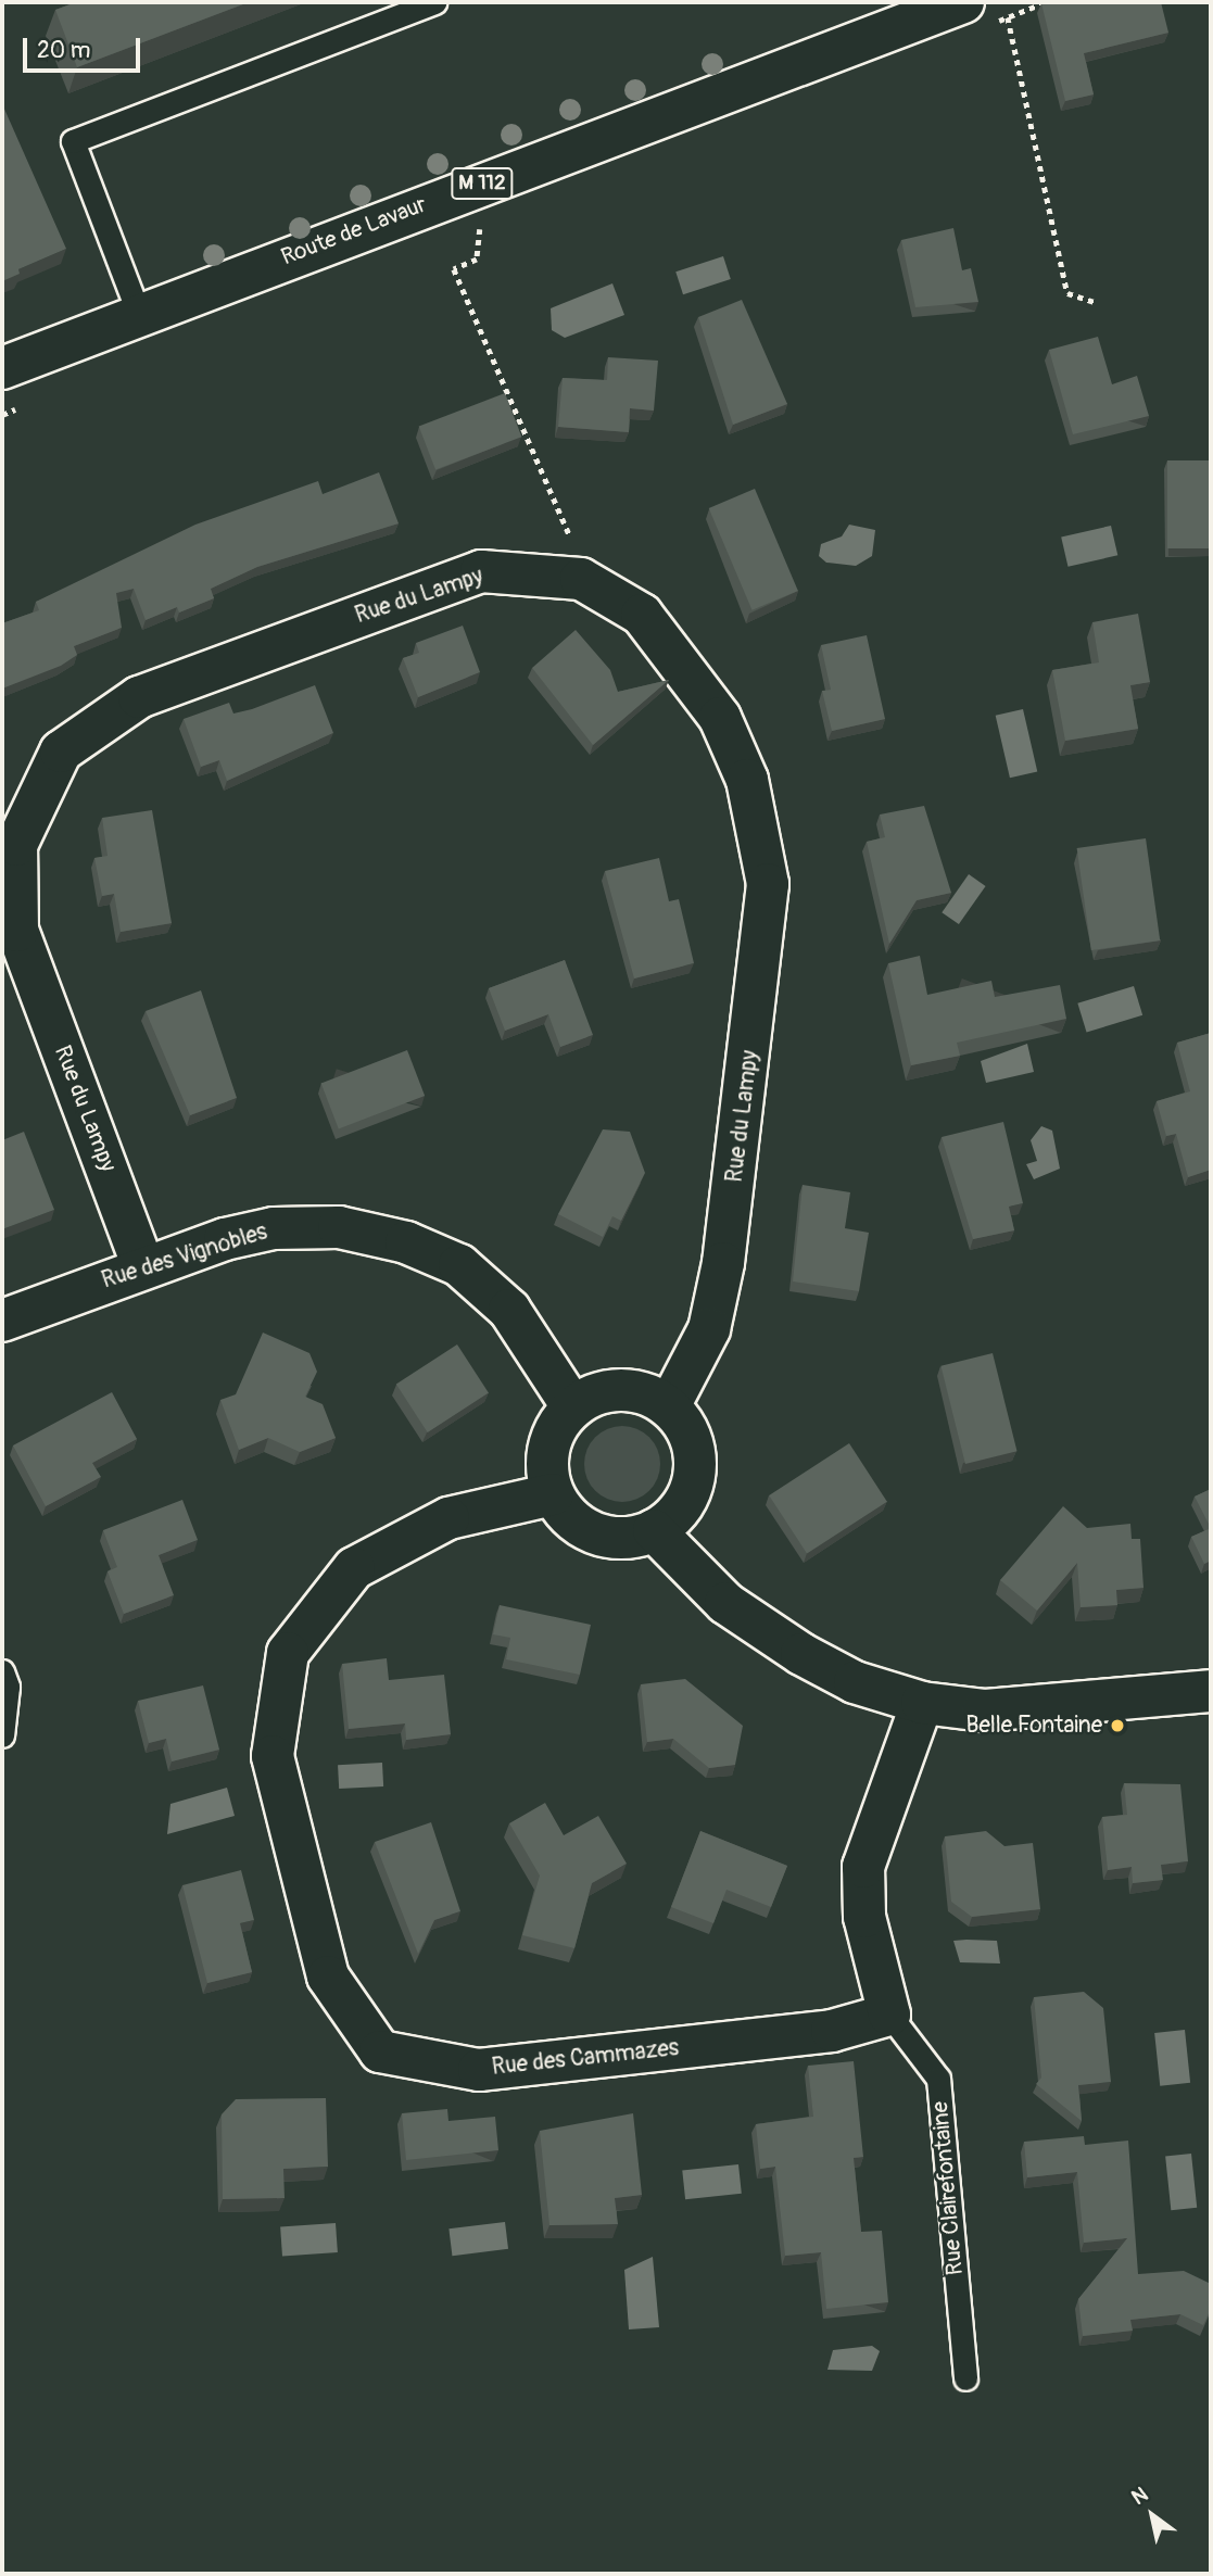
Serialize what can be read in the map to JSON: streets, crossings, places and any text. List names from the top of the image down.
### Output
{
  "streets": {
    "street": [
      "M 112",
      "Route de Lavaur",
      "Rue du Lampy",
      "Rue des Vignobles",
      "Rue des Cammazes"
    ],
    "lane": ["Rue Clairefontaine"]
  },
  "crossings": [
    ["Rue du Lampy", "Rue des Vignobles"],
    ["Rue du Lampy", "Rue des Cammazes"],
    ["Rue des Vignobles", "Rue des Cammazes"],
    ["Rue des Cammazes", "Rue Clairefontaine"]
  ],
  "places": ["Belle Fontaine"],
  "scale_bar": "20 m",
  "north": "top left"
}
